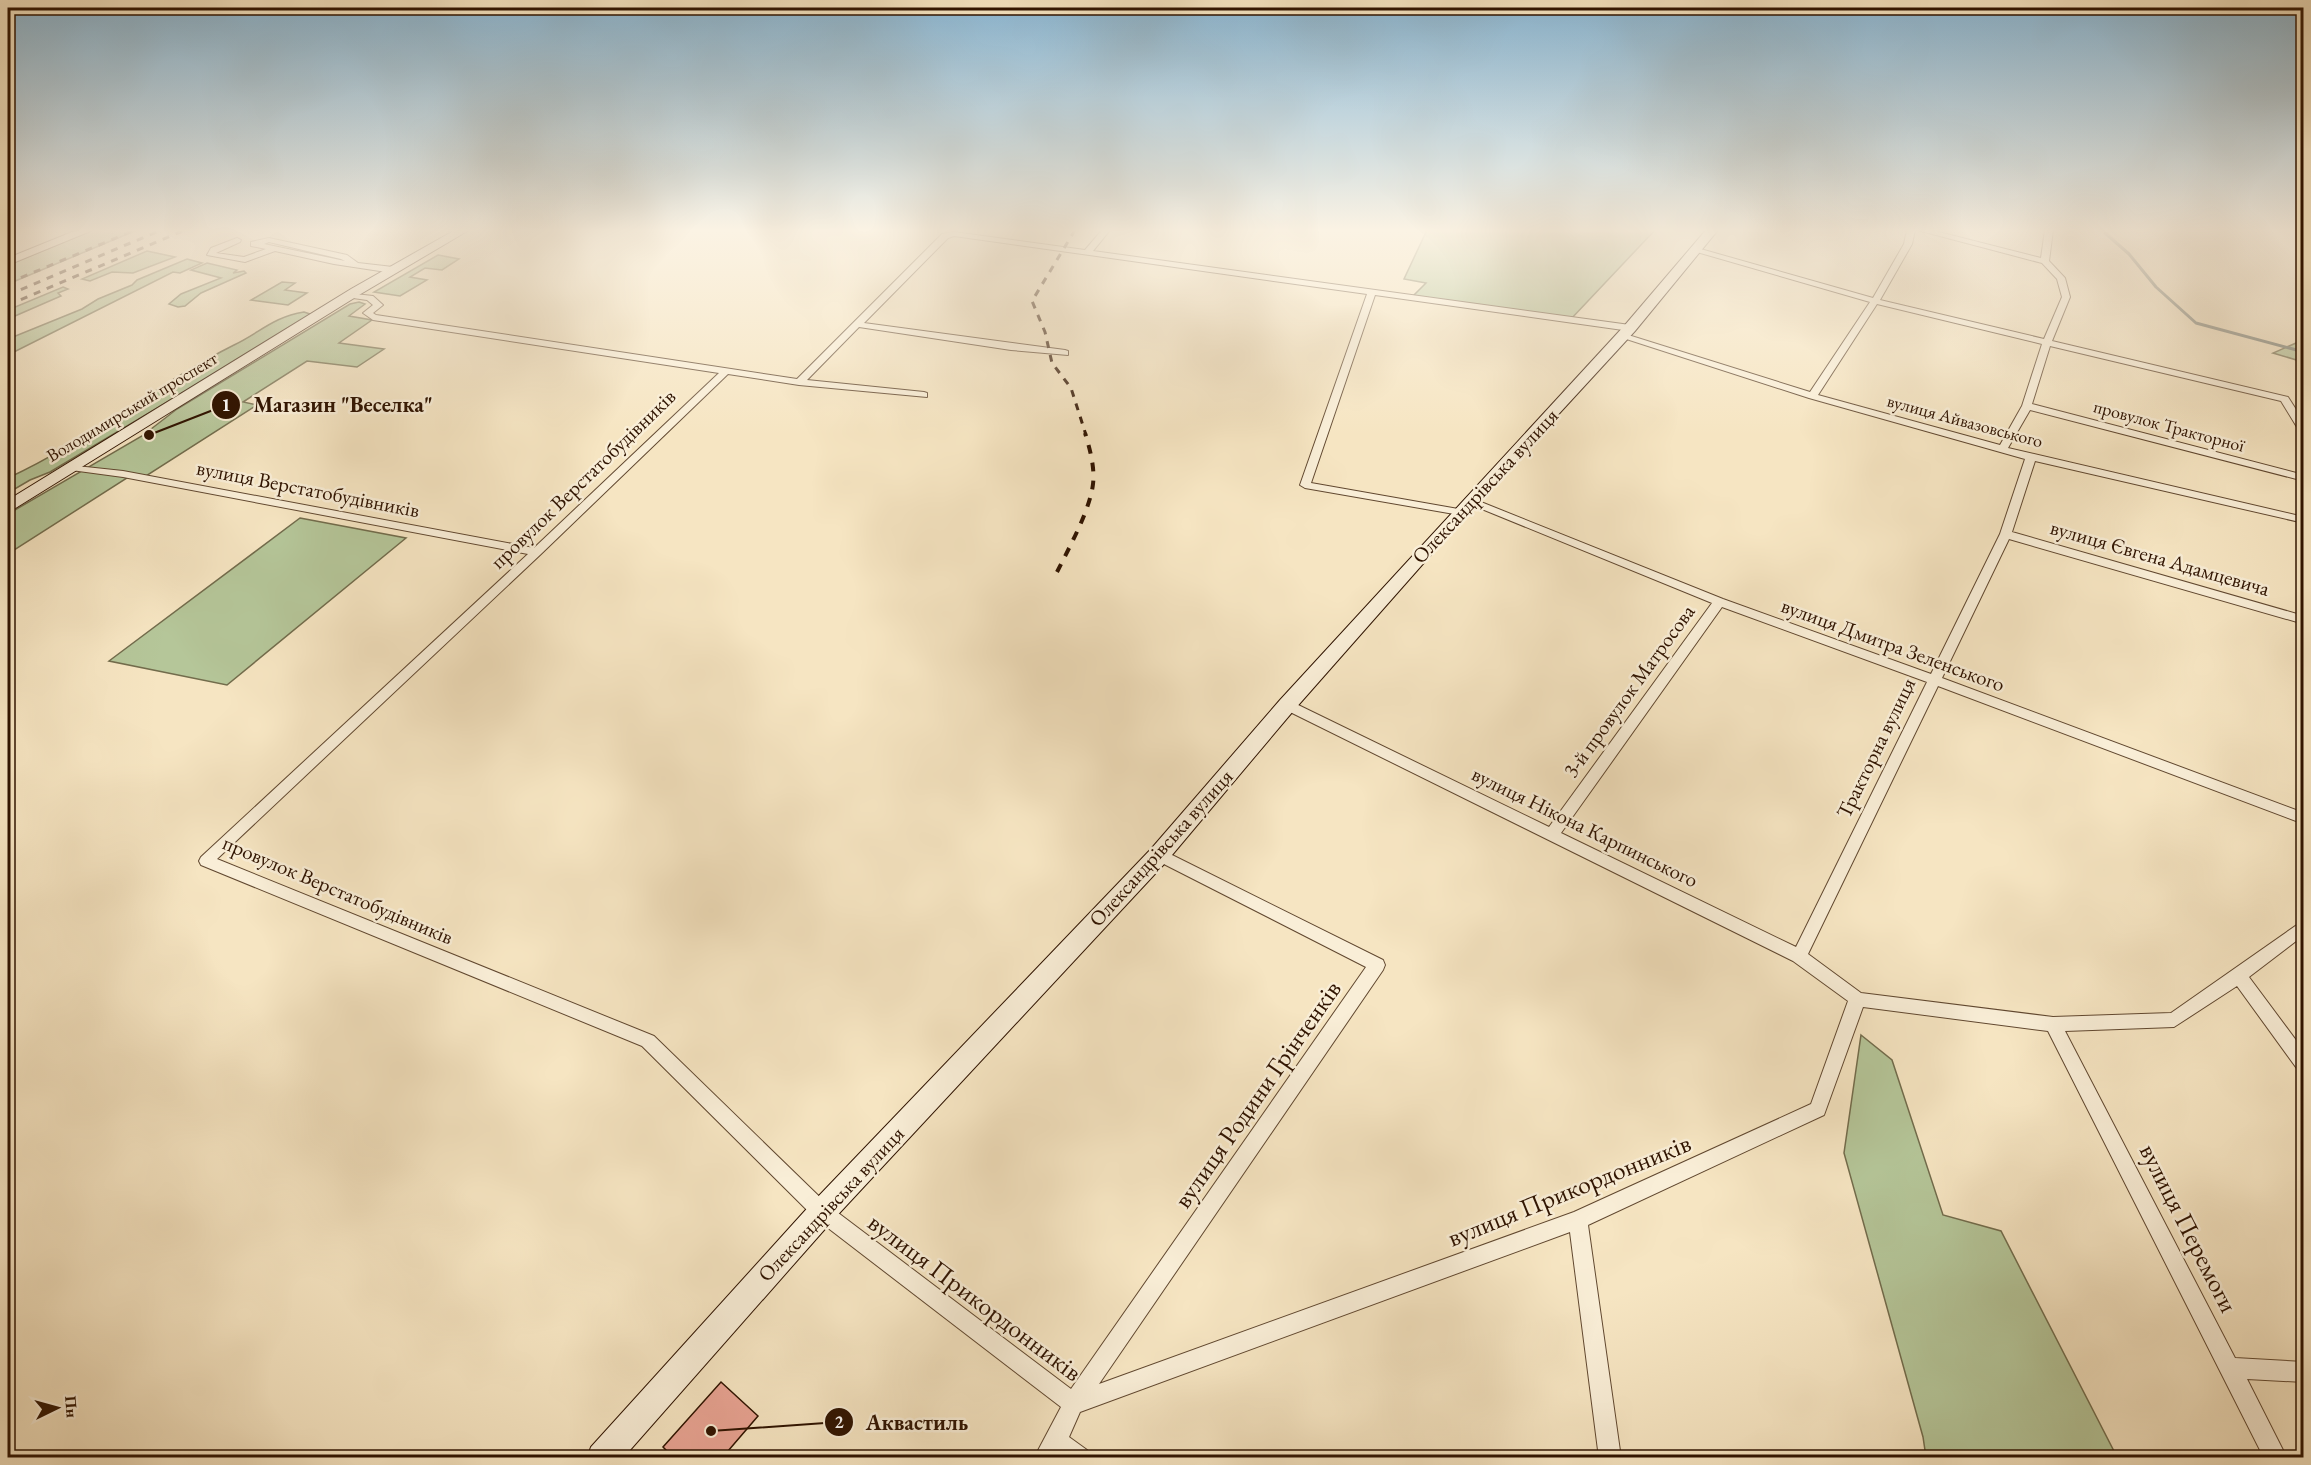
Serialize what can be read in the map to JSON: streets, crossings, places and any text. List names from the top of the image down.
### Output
{
  "streets": {
    "main road": ["Володимирський проспект", "Олександрівська вулиця"],
    "street": [
      "вулиця Айвазовського",
      "провулок Тракторної",
      "провулок Верстатобудівників",
      "вулиця Верстатобудівників",
      "вулиця Євгена Адамцевича",
      "вулиця Дмитра Зеленського",
      "3-й провулок Матросова",
      "Тракторна вулиця",
      "вулиця Нікона Карпинського",
      "вулиця Родини Грінченків",
      "вулиця Прикордонників",
      "вулиця Перемоги"
    ]
  },
  "crossings": [
    ["Володимирський проспект", "вулиця Верстатобудівників"],
    ["вулиця Айвазовського", "Олександрівська вулиця"],
    ["вулиця Айвазовського", "Тракторна вулиця"],
    ["провулок Верстатобудівників", "Олександрівська вулиця"],
    ["провулок Верстатобудівників", "вулиця Верстатобудівників"],
    ["провулок Верстатобудівників", "вулиця Прикордонників"],
    ["Олександрівська вулиця", "вулиця Дмитра Зеленського"],
    ["Олександрівська вулиця", "вулиця Нікона Карпинського"],
    ["Олександрівська вулиця", "вулиця Родини Грінченків"],
    ["Олександрівська вулиця", "вулиця Прикордонників"],
    ["вулиця Євгена Адамцевича", "Тракторна вулиця"],
    ["вулиця Дмитра Зеленського", "3-й провулок Матросова"],
    ["вулиця Дмитра Зеленського", "Тракторна вулиця"],
    ["3-й провулок Матросова", "вулиця Нікона Карпинського"],
    ["Тракторна вулиця", "вулиця Нікона Карпинського"],
    ["вулиця Нікона Карпинського", "вулиця Прикордонників"],
    ["вулиця Родини Грінченків", "вулиця Прикордонників"]
  ],
  "places": ["Магазин \"Веселка\"", "Аквастиль"],
  "north": "right"
}
